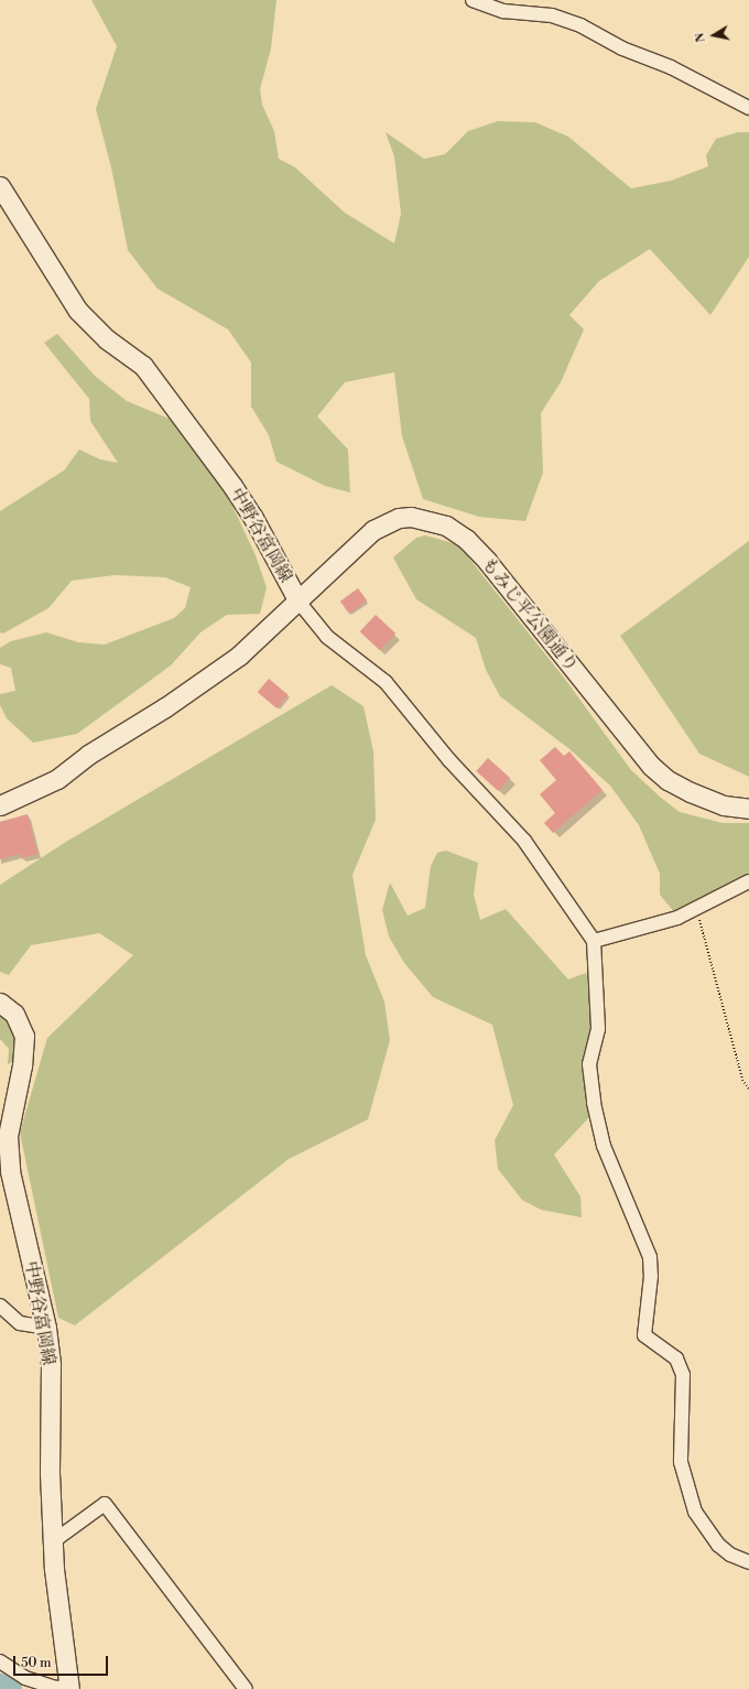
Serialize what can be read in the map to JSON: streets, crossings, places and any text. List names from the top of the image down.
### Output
{
  "streets": {
    "main road": ["中野谷富岡線", "もみじ平公園通り"]
  },
  "crossings": [
    ["中野谷富岡線", "もみじ平公園通り"]
  ],
  "scale_bar": "50 m",
  "north": "left"
}
